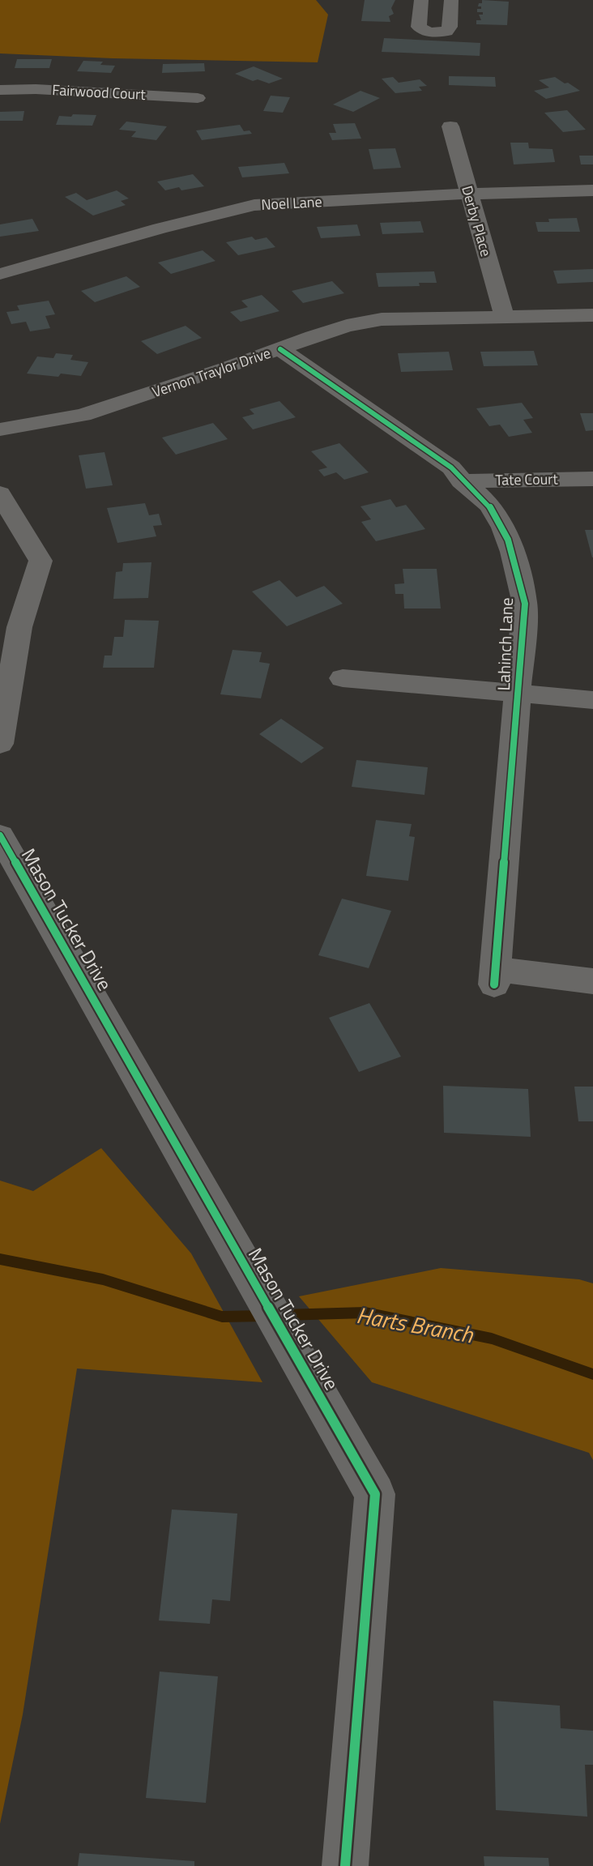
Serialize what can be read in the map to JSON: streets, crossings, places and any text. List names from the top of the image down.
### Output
{
  "streets": {
    "street": [
      "Fairwood Court",
      "Noel Lane",
      "Derby Place",
      "Vernon Traylor Drive",
      "Tate Court",
      "Lahinch Lane",
      "Mason Tucker Drive"
    ]
  },
  "crossings": [
    ["Noel Lane", "Derby Place"],
    ["Derby Place", "Vernon Traylor Drive"],
    ["Vernon Traylor Drive", "Lahinch Lane"],
    ["Tate Court", "Lahinch Lane"]
  ],
  "water": ["Harts Branch"]
}
